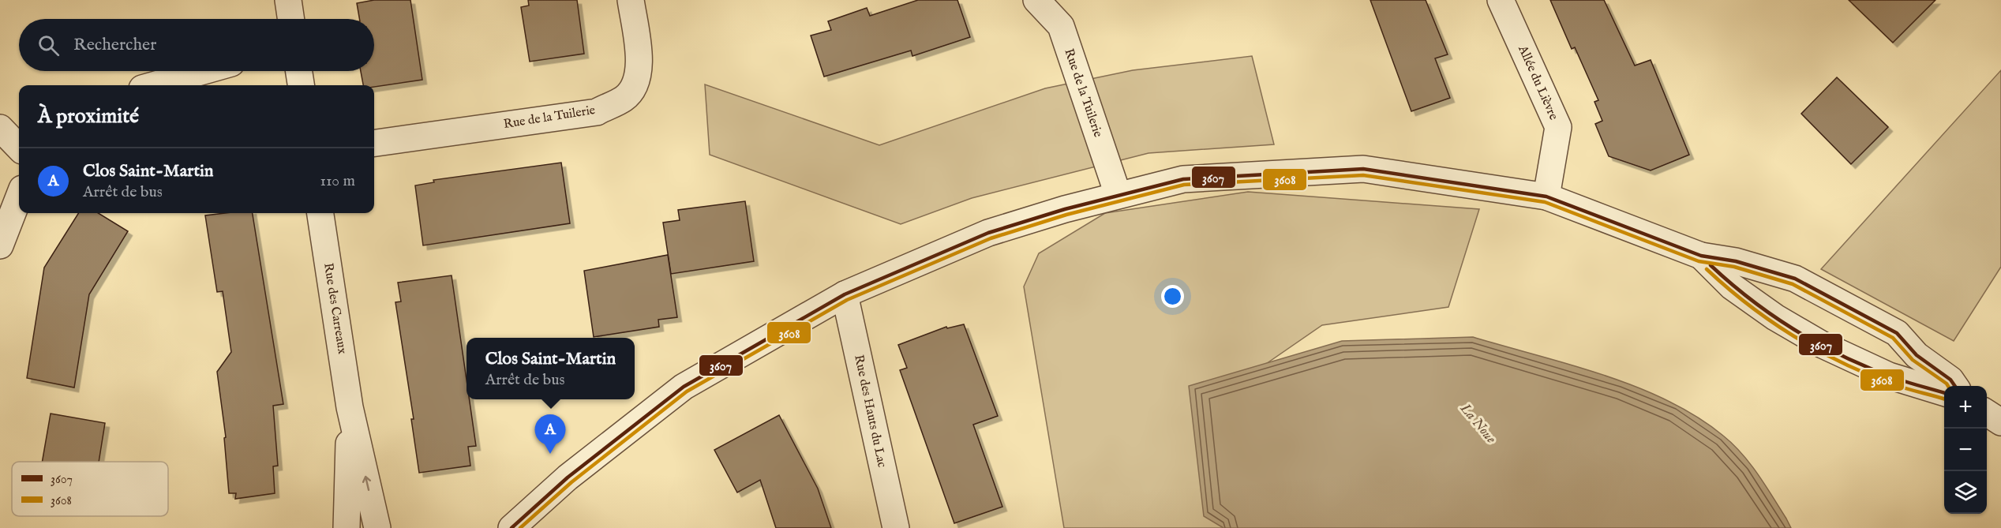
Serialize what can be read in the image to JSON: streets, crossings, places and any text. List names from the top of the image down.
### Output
{
  "streets": {
    "street": [
      "Allée du Lièvre",
      "Rue de la Tuilerie",
      "Rue des Carreaux",
      "Rue des Hauts du Lac"
    ]
  },
  "water": ["La Noue"],
  "lines": ["transit line 3607", "transit line 3608"],
  "legend": ["3607", "3608"],
  "page": {
    "search": "Rechercher",
    "heading": "À proximité",
    "list": [
      {
        "mark": "A",
        "name": "Clos Saint-Martin",
        "note": "Arrêt de bus",
        "value": "110 m"
      }
    ],
    "popup": ["Clos Saint-Martin", "Arrêt de bus"],
    "map_buttons": ["+", "−"],
    "pins": "A"
  }
}
